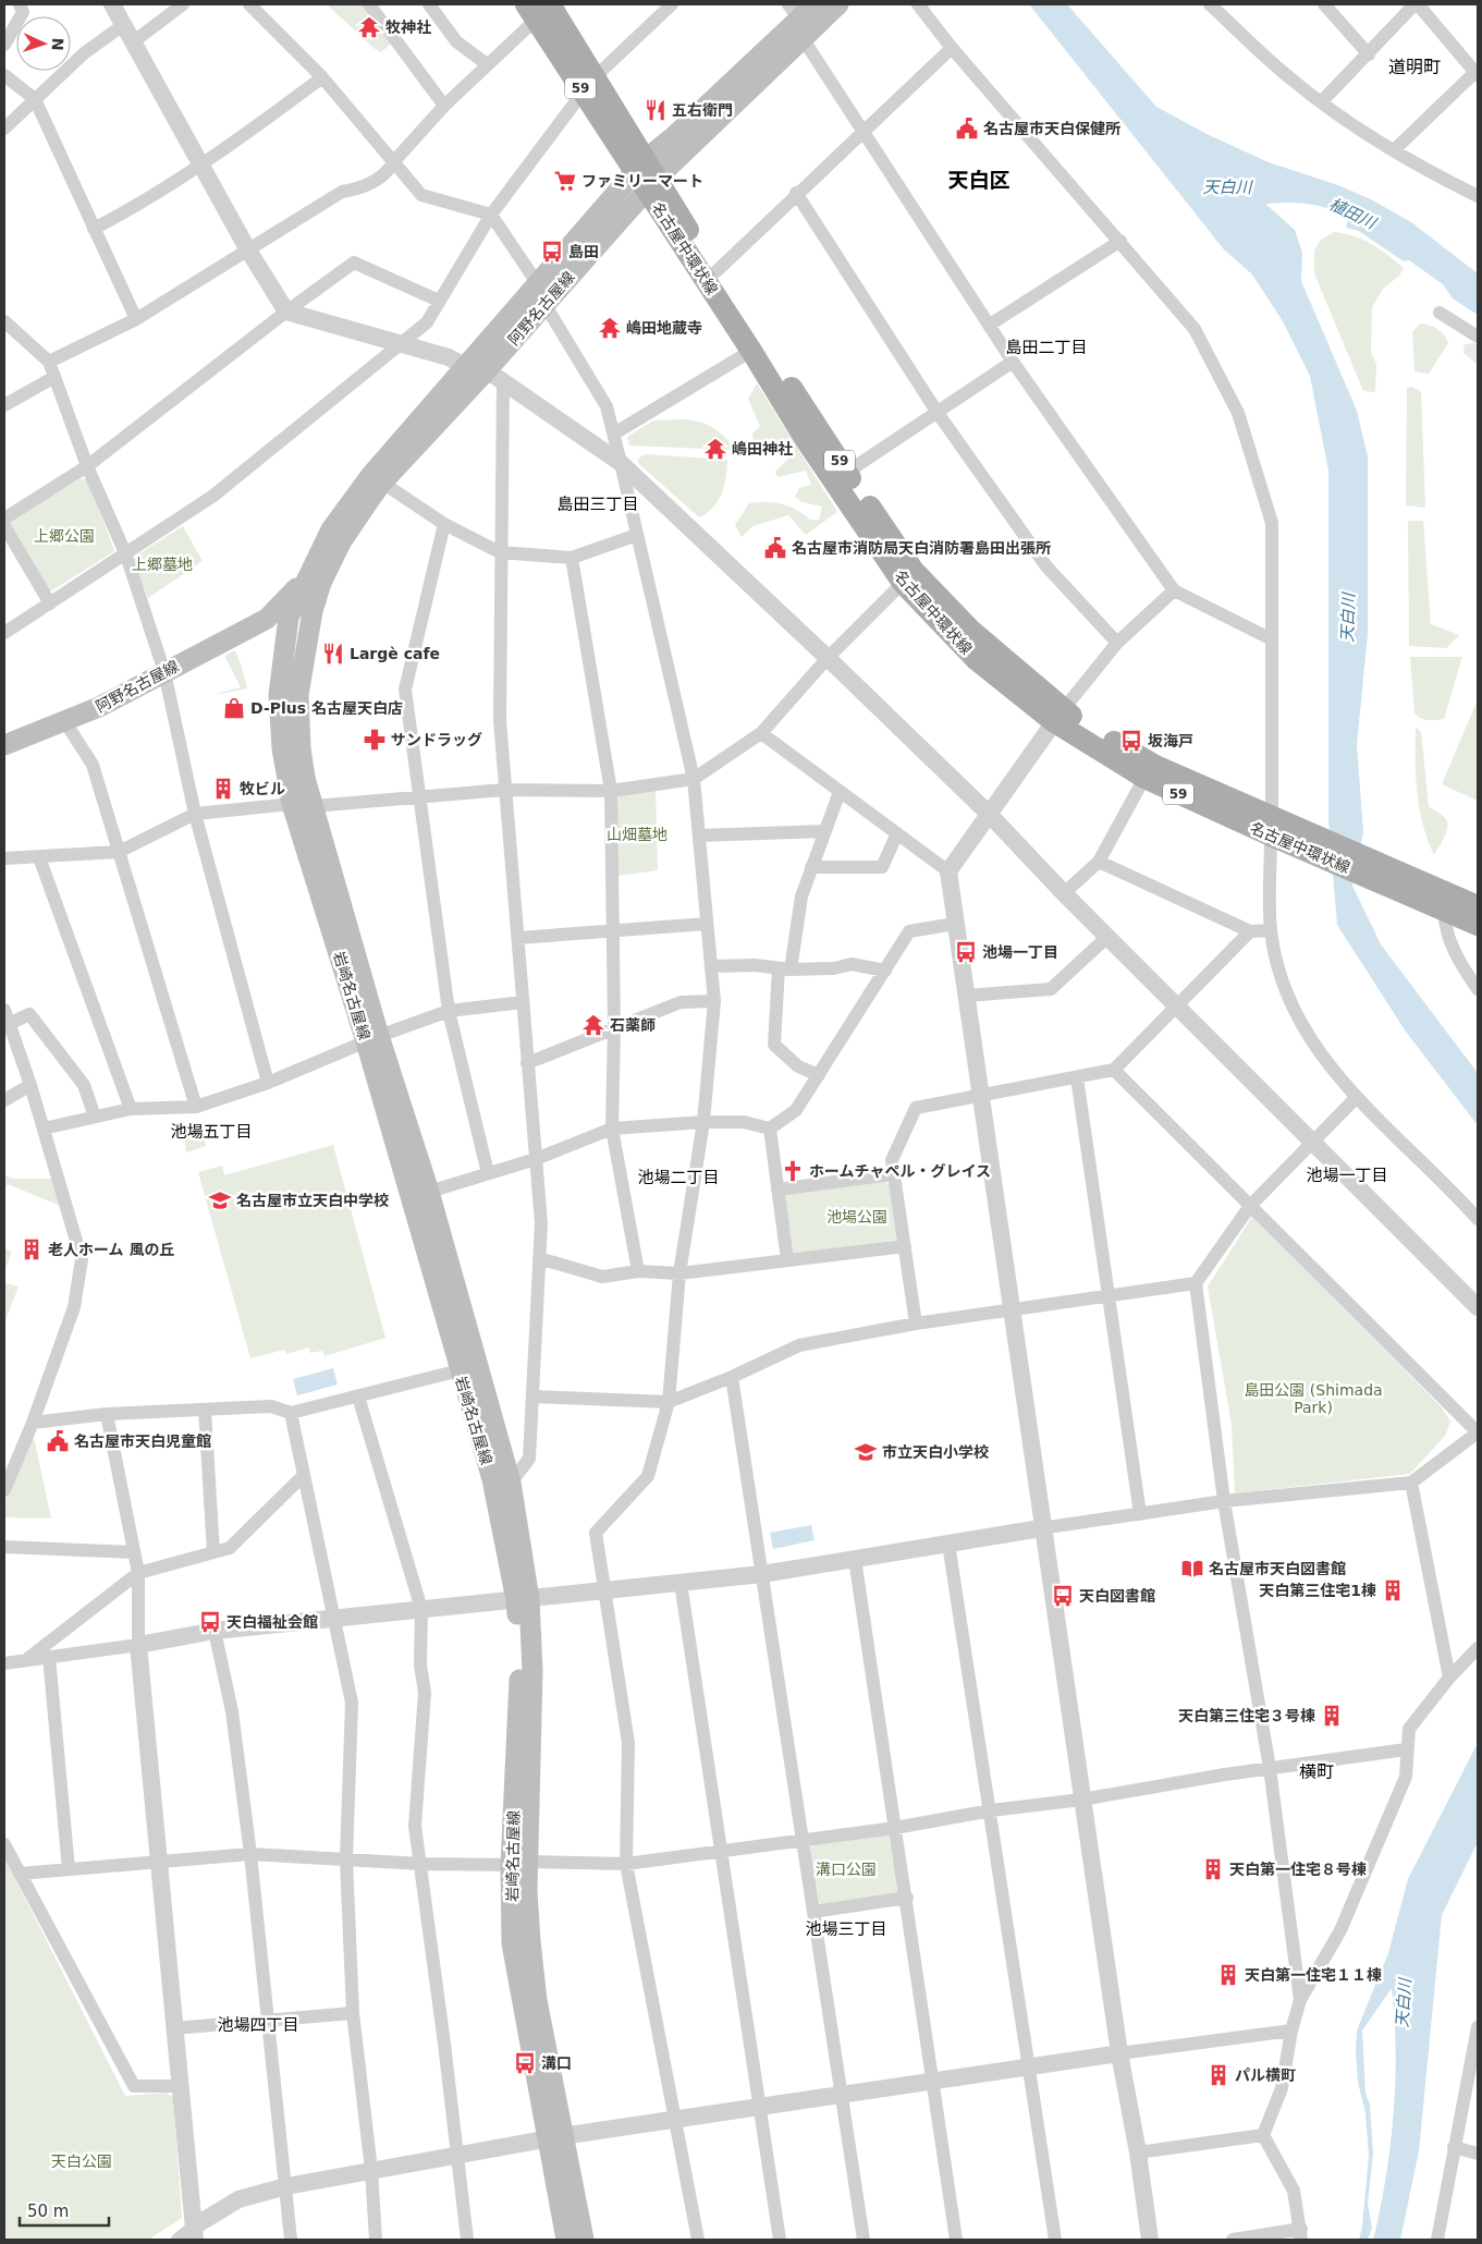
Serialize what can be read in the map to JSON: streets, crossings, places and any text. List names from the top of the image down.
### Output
{
  "streets": {
    "main road": [
      "59",
      "名古屋中環状線",
      "阿野名古屋線",
      "岩崎名古屋線"
    ]
  },
  "crossings": [
    ["名古屋中環状線", "阿野名古屋線"],
    ["阿野名古屋線", "岩崎名古屋線"]
  ],
  "districts": [
    "道明町",
    "天白区",
    "島田二丁目",
    "島田三丁目",
    "池場五丁目",
    "池場一丁目",
    "池場二丁目",
    "横町",
    "池場三丁目",
    "池場四丁目"
  ],
  "water": ["天白川", "植田川"],
  "parks": [
    "上郷公園",
    "上郷墓地",
    "山畑墓地",
    "池場公園",
    "島田公園 (Shimada Park)",
    "溝口公園",
    "天白公園"
  ],
  "places": {
    "temple": [
      "牧神社",
      "嶋田地蔵寺",
      "嶋田神社",
      "石薬師"
    ],
    "restaurant": ["五右衛門", "Largè cafe"],
    "public building": ["名古屋市天白保健所", "名古屋市消防局天白消防署島田出張所", "名古屋市天白児童館"],
    "supermarket": ["ファミリーマート"],
    "bus stop": [
      "島田",
      "坂海戸",
      "池場一丁目",
      "天白図書館",
      "天白福祉会館",
      "溝口"
    ],
    "shop": ["D-Plus 名古屋天白店"],
    "pharmacy": ["サンドラッグ"],
    "building": [
      "牧ビル",
      "老人ホーム 風の丘",
      "天白第三住宅1棟",
      "天白第三住宅３号棟",
      "天白第一住宅８号棟",
      "天白第一住宅１１棟",
      "パル横町"
    ],
    "church": ["ホームチャペル・グレイス"],
    "school or university": ["名古屋市立天白中学校", "市立天白小学校"],
    "library": ["名古屋市天白図書館"]
  },
  "scale_bar": "50 m",
  "north": "right"
}
